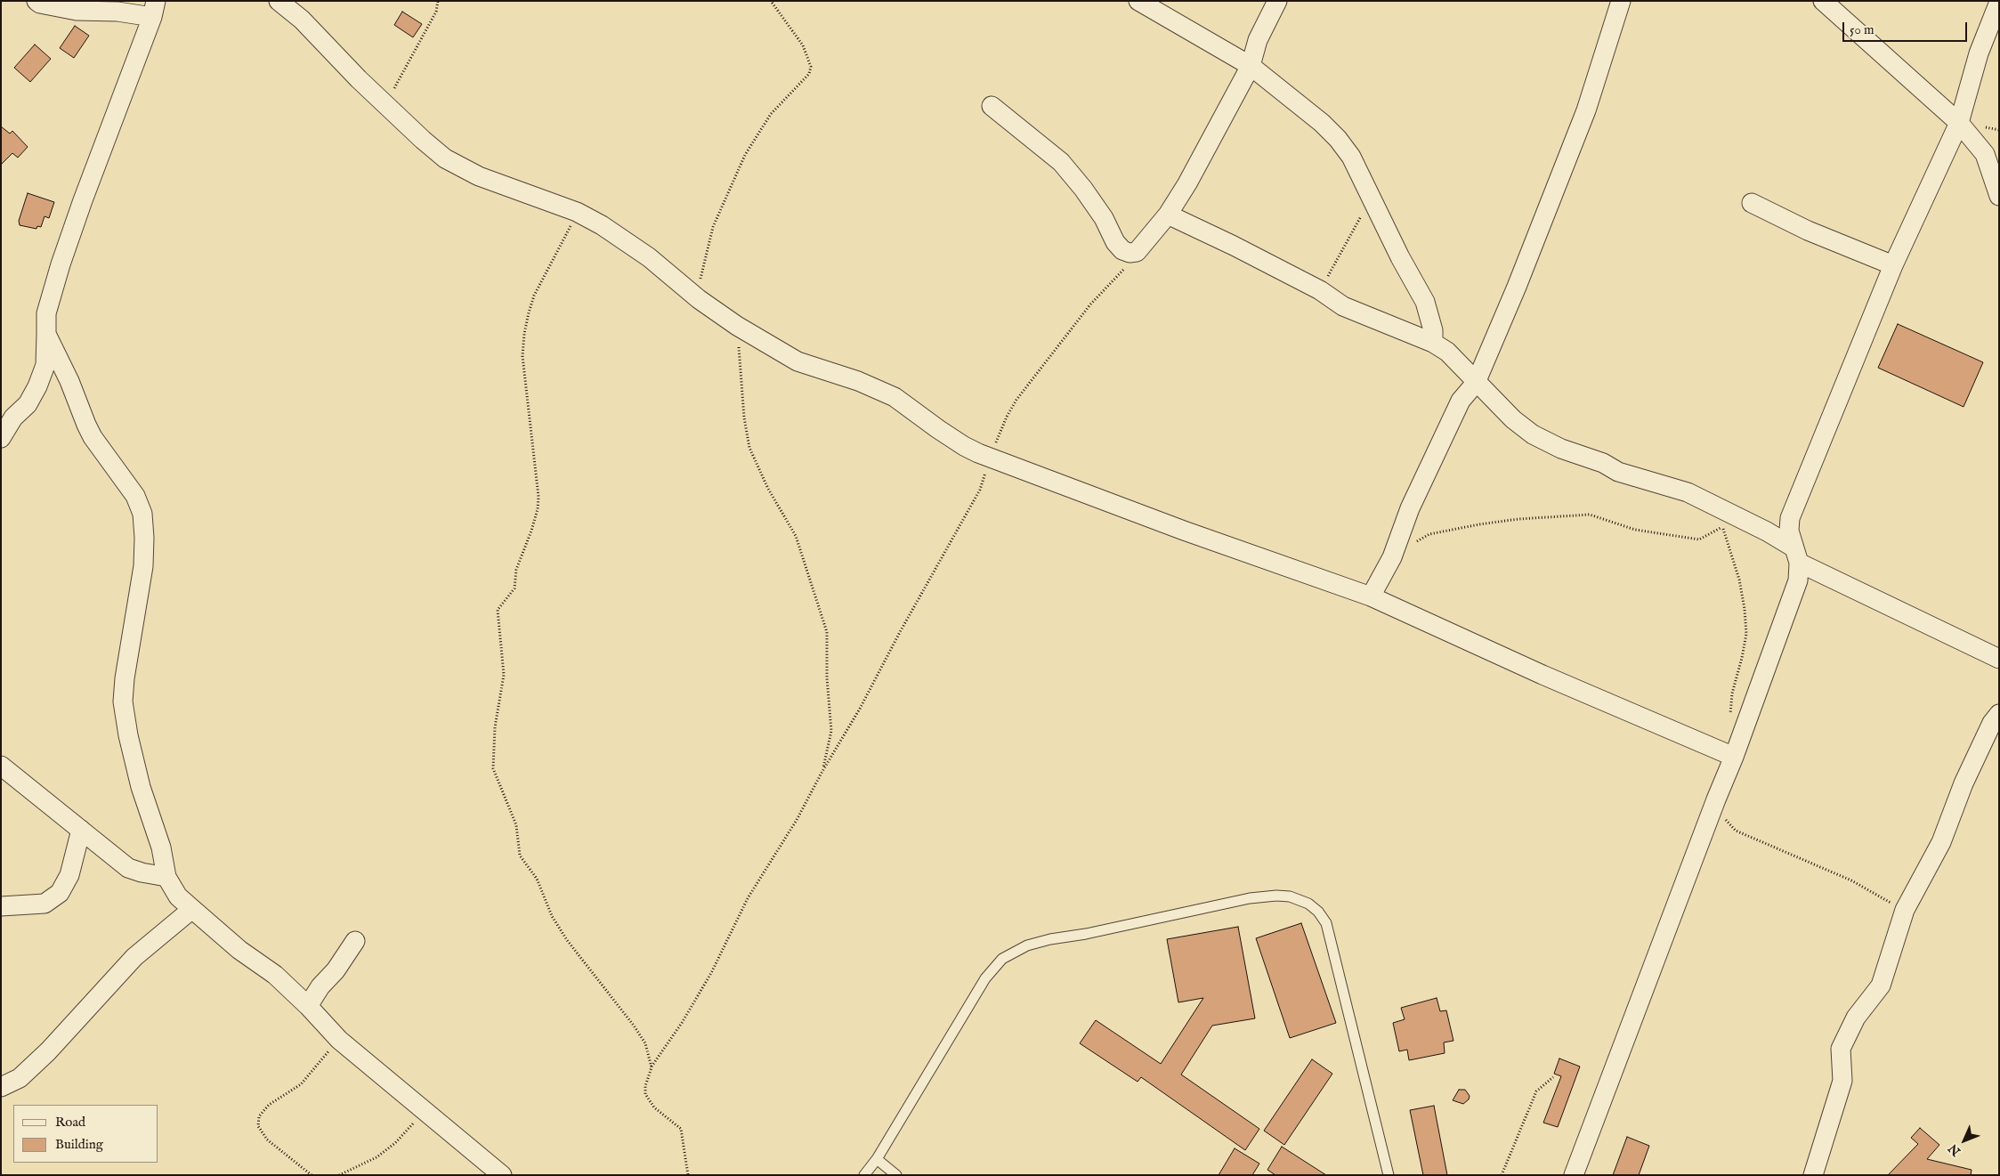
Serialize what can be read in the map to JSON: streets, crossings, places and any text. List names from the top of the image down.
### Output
{
  "legend": ["Road", "Building"],
  "scale_bar": "50 m",
  "north": "bottom left"
}
